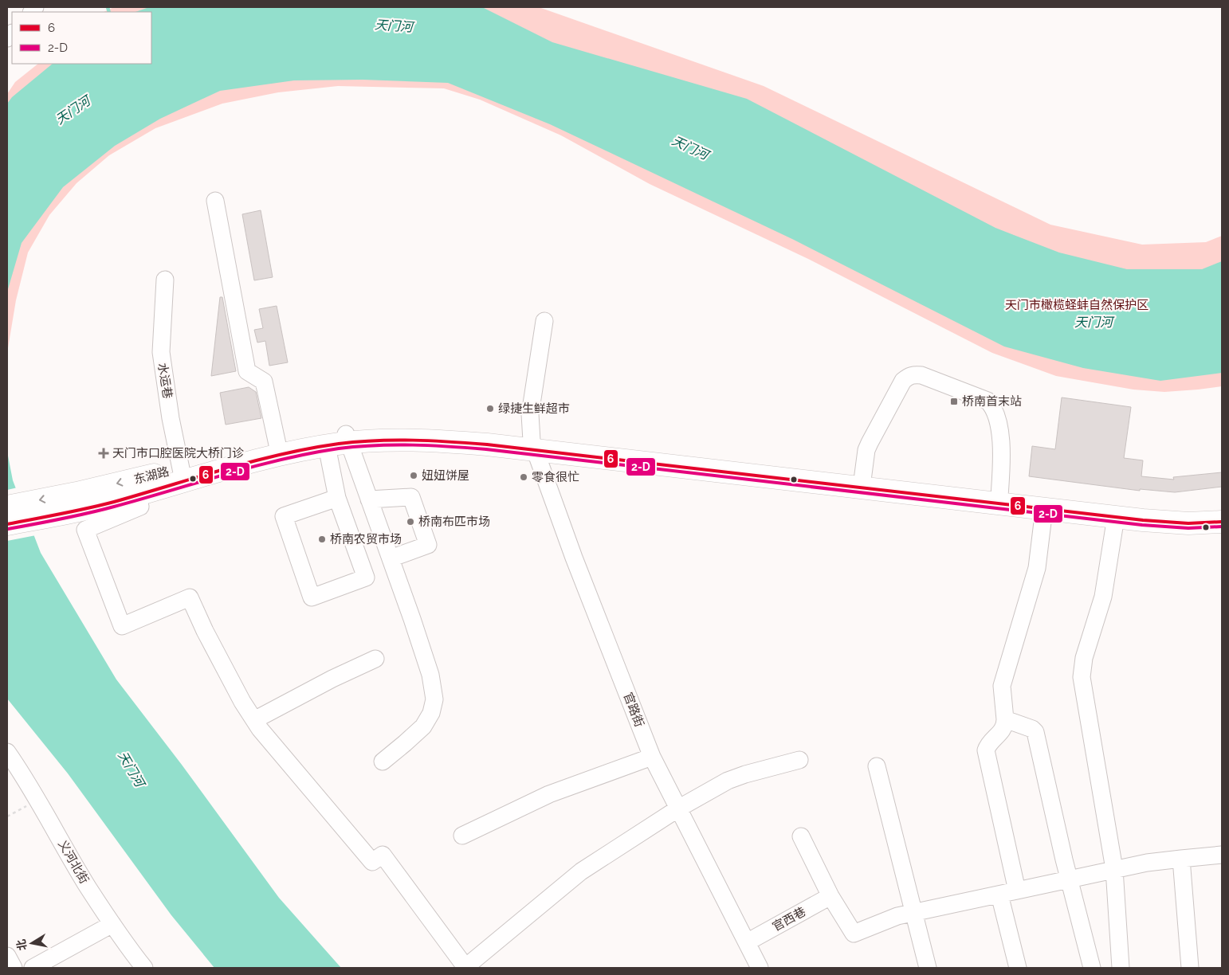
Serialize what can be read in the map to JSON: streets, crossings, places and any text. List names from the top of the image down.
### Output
{
  "streets": {
    "main road": ["东湖路"],
    "street": [
      "水运巷",
      "官路街",
      "义河北街",
      "官西巷"
    ]
  },
  "crossings": [
    ["水运巷", "东湖路"],
    ["东湖路", "官路街"],
    ["官路街", "官西巷"]
  ],
  "water": ["天门河"],
  "parks": ["天门市橄榄蛏蚌自然保护区"],
  "places": {
    "transit": ["桥南首末站"],
    "other": [
      "绿捷生鲜超市",
      "妞妞饼屋",
      "零食很忙",
      "桥南布匹市场",
      "桥南农贸市场"
    ],
    "health": ["天门市口腔医院大桥门诊"]
  },
  "lines": ["transit line 6", "transit line 2-D"],
  "legend": ["6", "2-D"],
  "north": "left"
}
